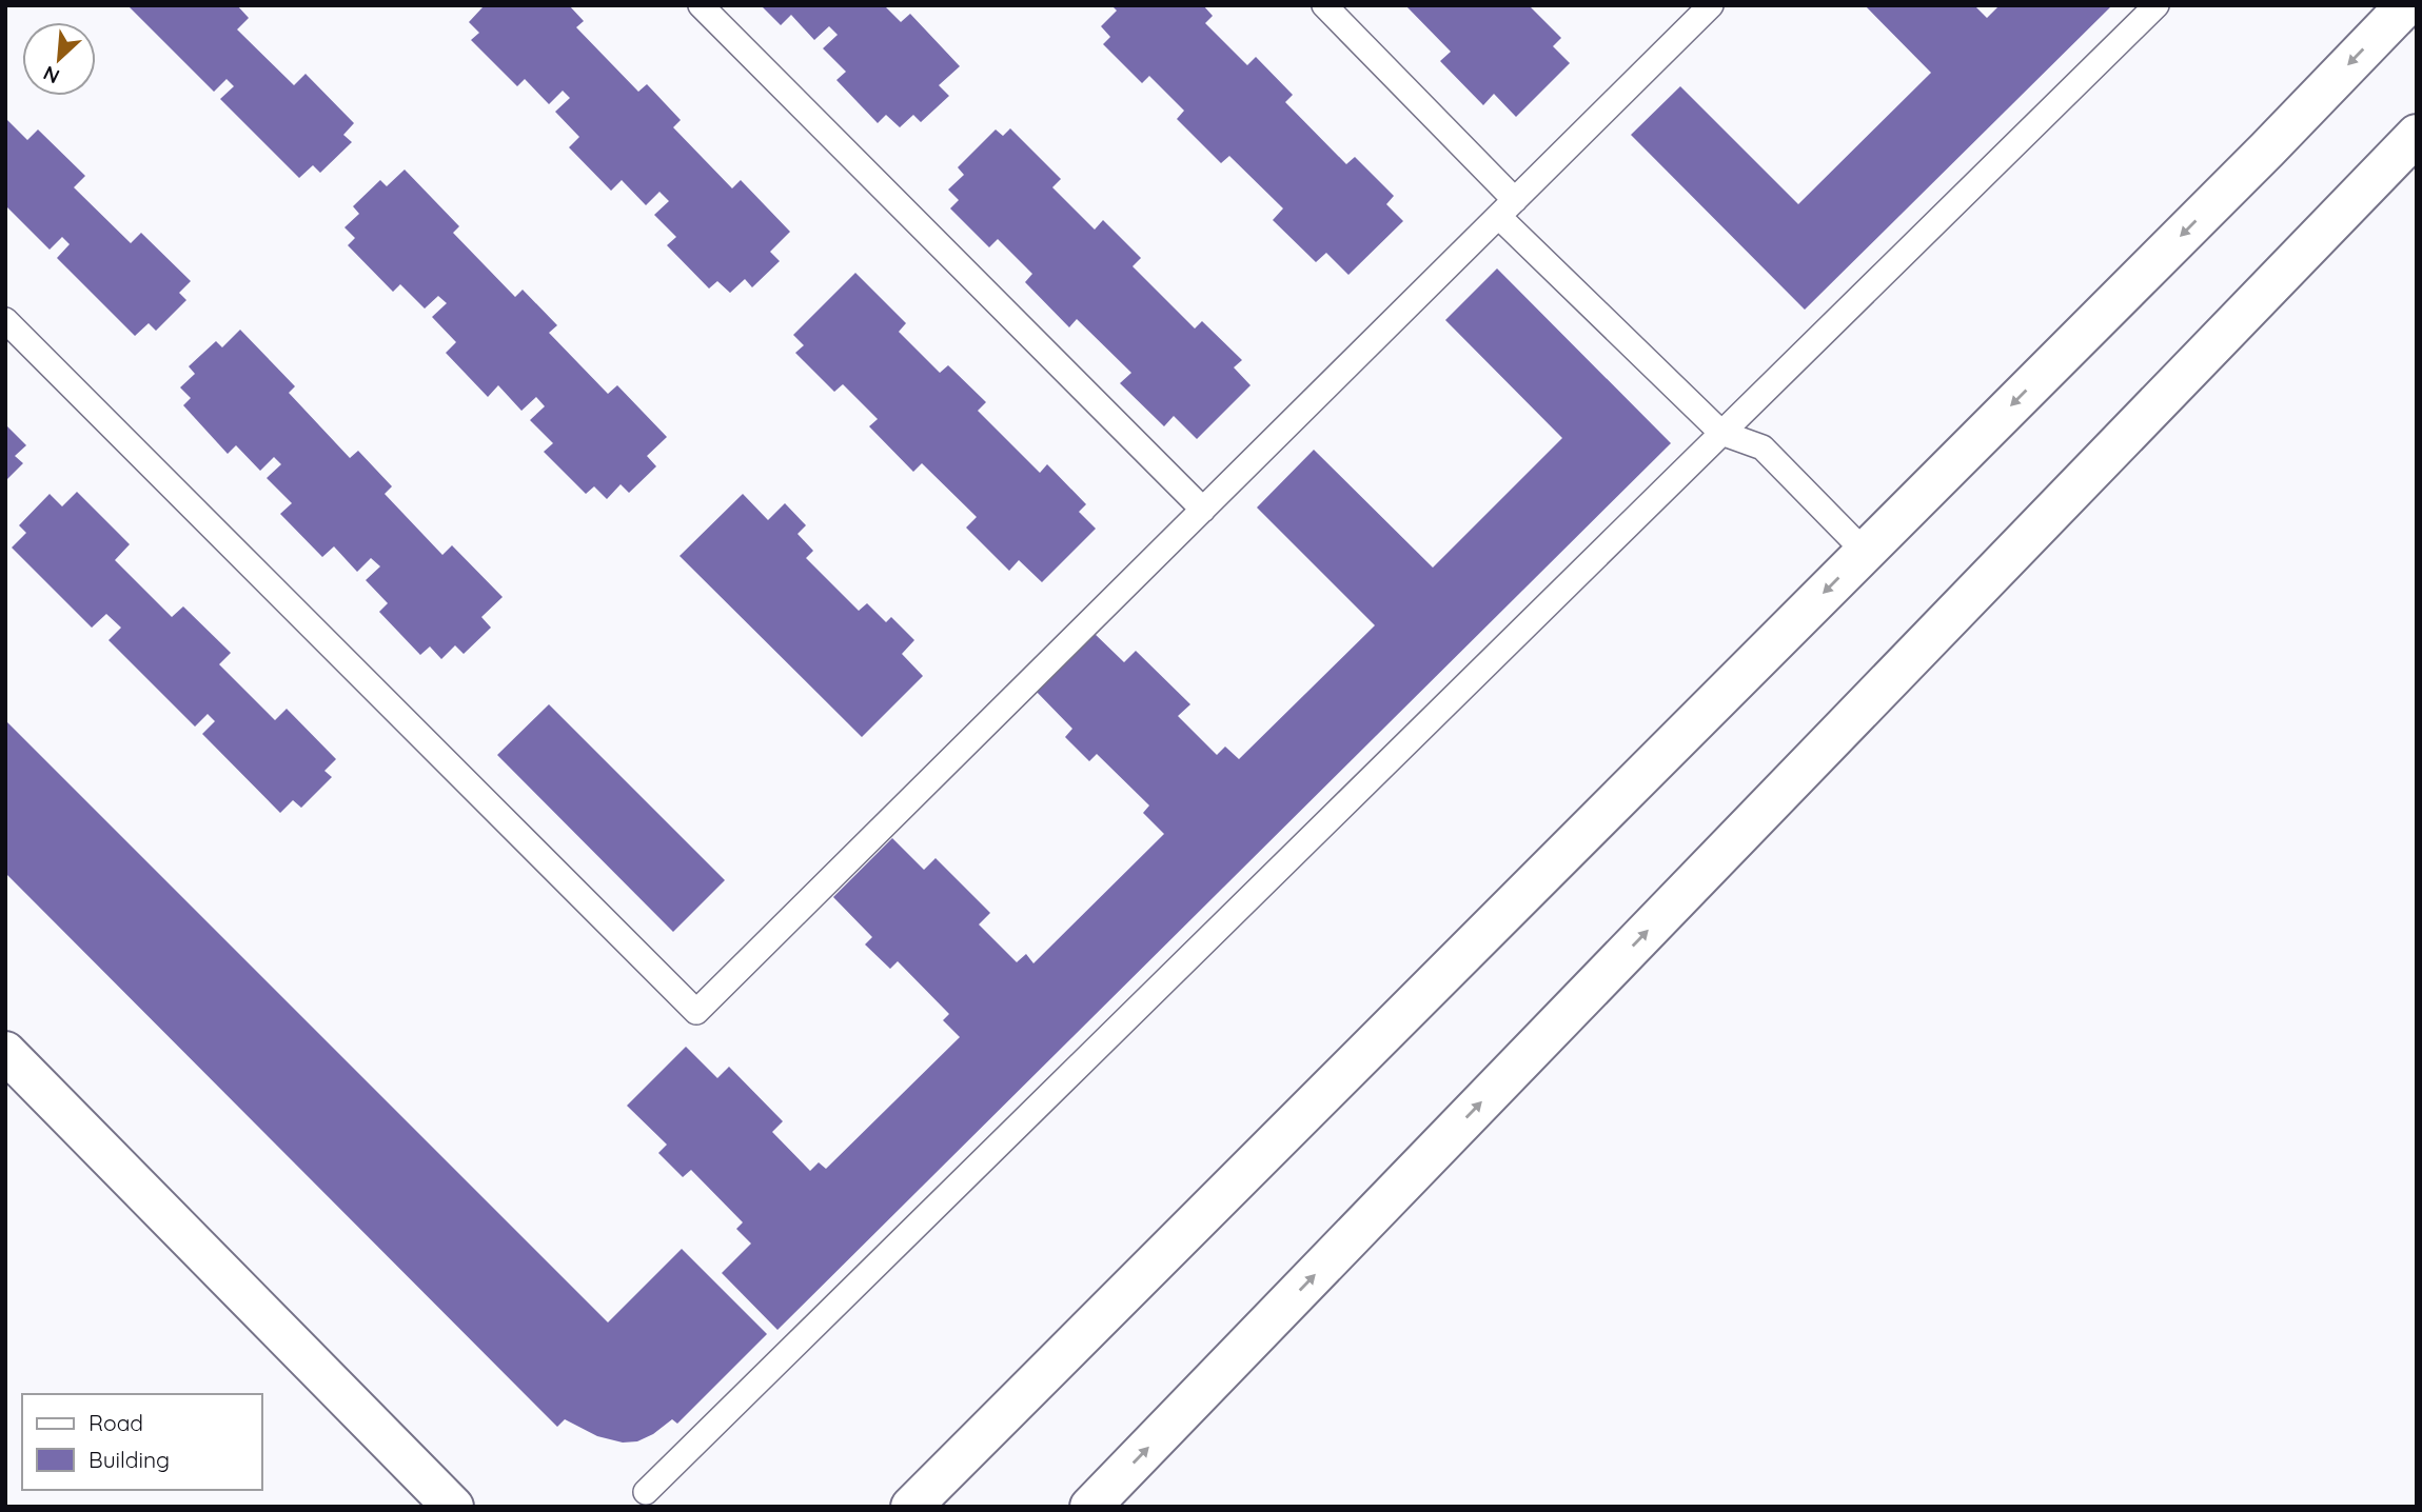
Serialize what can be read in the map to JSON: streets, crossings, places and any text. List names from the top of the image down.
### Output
{
  "legend": ["Road", "Building"],
  "north": "bottom left"
}
